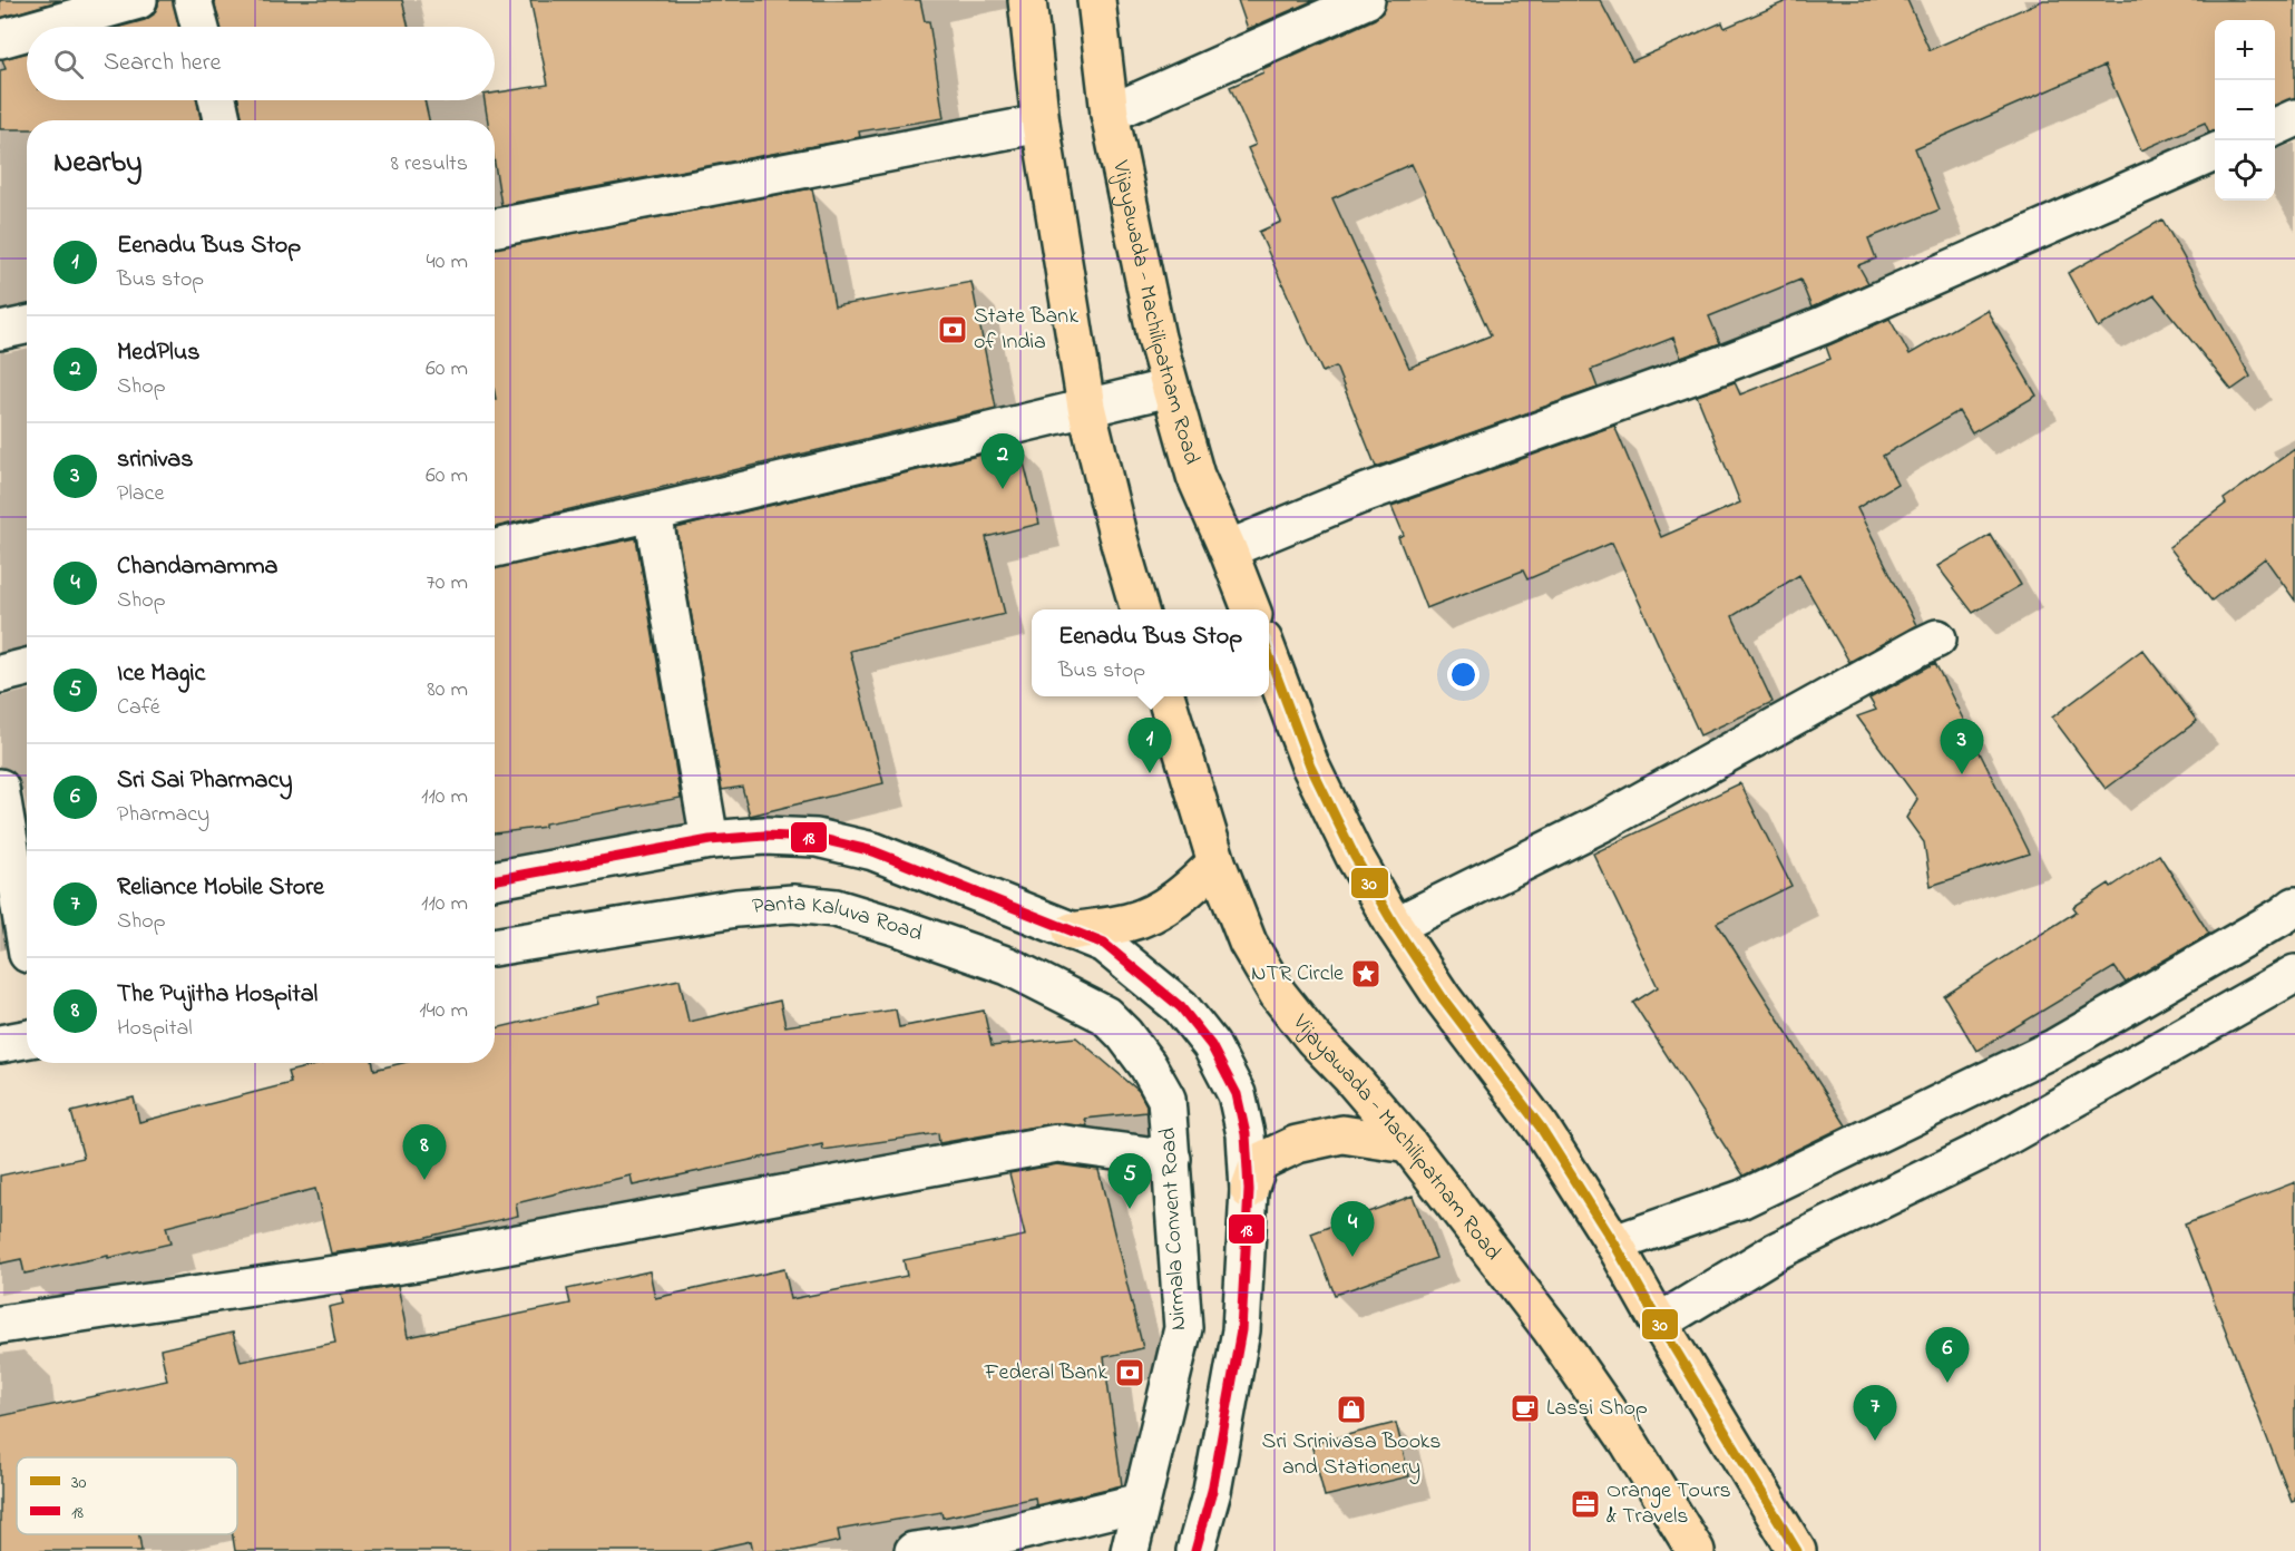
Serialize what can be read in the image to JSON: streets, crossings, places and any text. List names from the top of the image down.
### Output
{
  "streets": {
    "highway": ["Vijayawada - Machilipatnam Road"],
    "street": ["Panta Kaluva Road", "Nirmala Convent Road"]
  },
  "crossings": [
    ["Panta Kaluva Road", "Nirmala Convent Road"]
  ],
  "places": {
    "bank": ["State Bank of India", "Federal Bank"],
    "place": ["NTR Circle"],
    "cafe": ["Lassi Shop"],
    "shop": ["Sri Srinivasa Books and Stationery"],
    "office": ["Orange Tours & Travels"]
  },
  "lines": ["transit line 30", "transit line 18"],
  "legend": ["30", "18"],
  "page": {
    "map_buttons": ["+", "−"],
    "search": "Search here",
    "heading": ["Nearby", "8 results"],
    "list": [
      {
        "mark": "1",
        "name": "Eenadu Bus Stop",
        "note": "Bus stop",
        "value": "40 m"
      },
      {
        "mark": "2",
        "name": "MedPlus",
        "note": "Shop",
        "value": "60 m"
      },
      {
        "mark": "3",
        "name": "srinivas",
        "note": "Place",
        "value": "60 m"
      },
      {
        "mark": "4",
        "name": "Chandamamma",
        "note": "Shop",
        "value": "70 m"
      },
      {
        "mark": "5",
        "name": "Ice Magic",
        "note": "Café",
        "value": "80 m"
      },
      {
        "mark": "6",
        "name": "Sri Sai Pharmacy",
        "note": "Pharmacy",
        "value": "110 m"
      },
      {
        "mark": "7",
        "name": "Reliance Mobile Store",
        "note": "Shop",
        "value": "110 m"
      },
      {
        "mark": "8",
        "name": "The Pujitha Hospital",
        "note": "Hospital",
        "value": "140 m"
      }
    ],
    "pins": [
      "2",
      "1",
      "3",
      "8",
      "5",
      "4",
      "6",
      "7"
    ],
    "popup": ["Eenadu Bus Stop", "Bus stop"]
  }
}
